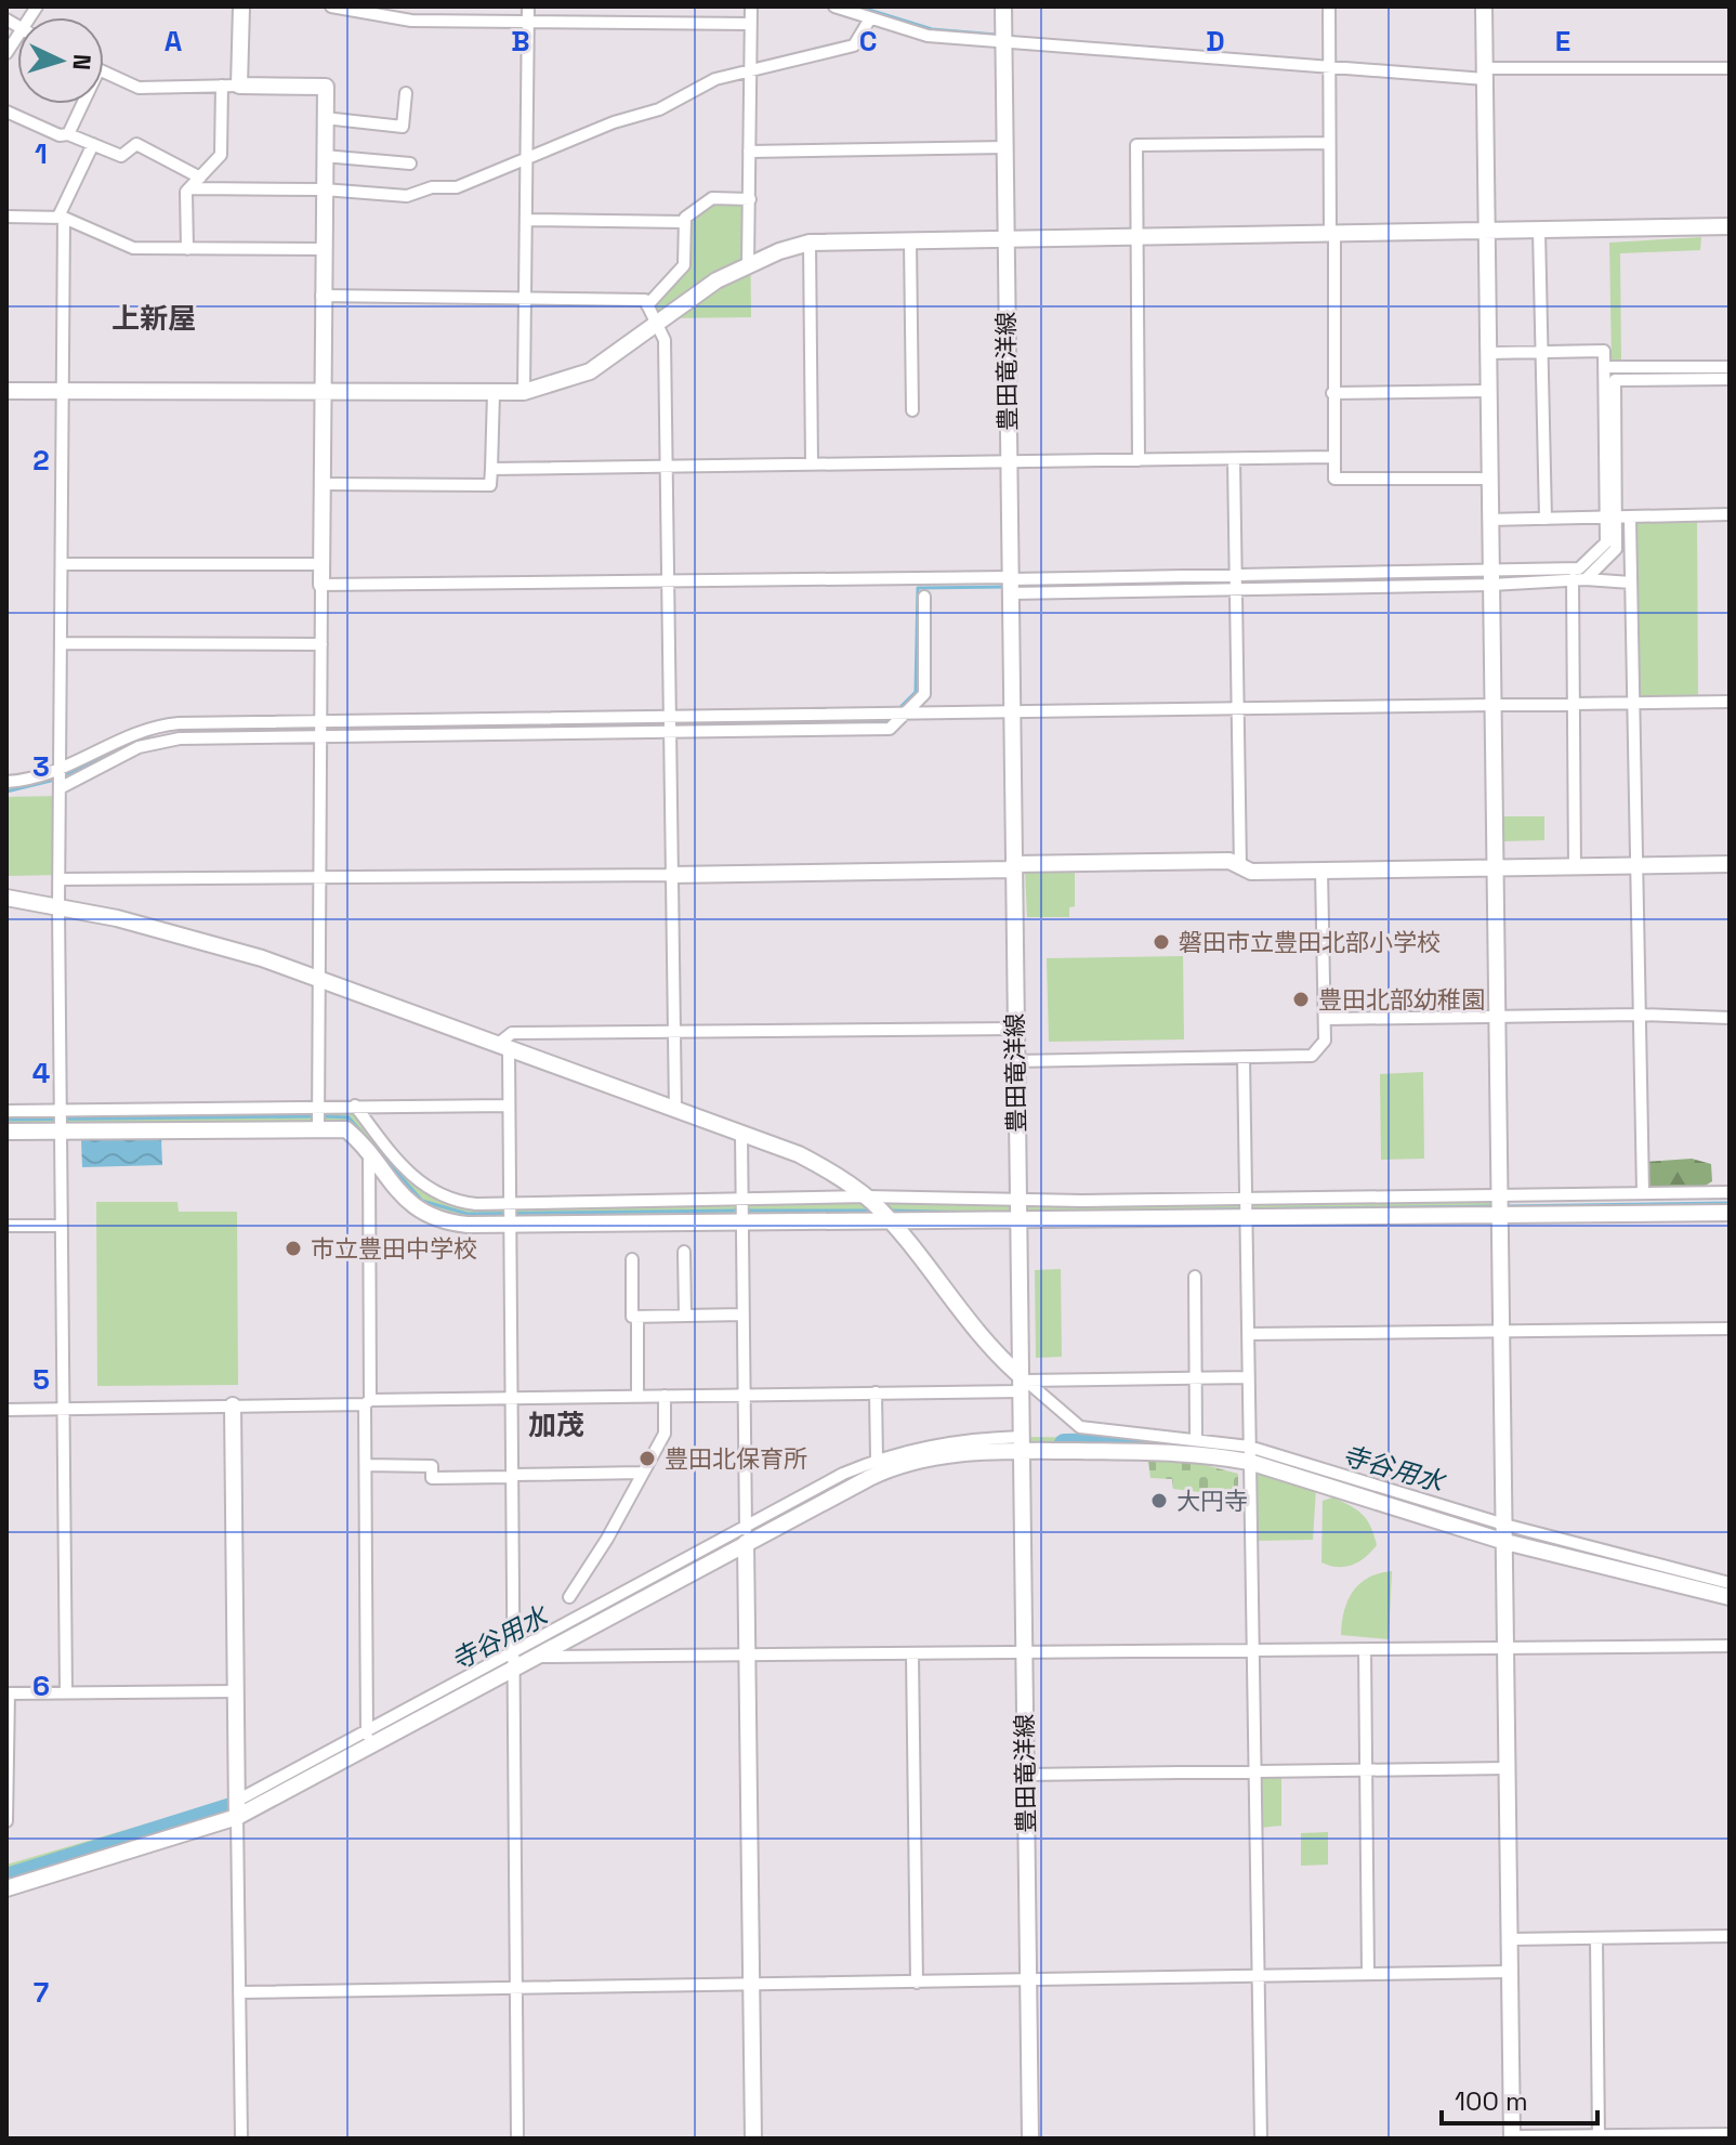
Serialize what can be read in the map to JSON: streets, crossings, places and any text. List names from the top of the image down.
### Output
{
  "streets": {
    "street": ["豊田竜洋線"]
  },
  "districts": ["上新屋", "加茂"],
  "water": ["寺谷用水"],
  "places": [
    "磐田市立豊田北部小学校",
    "豊田北部幼稚園",
    "市立豊田中学校",
    "豊田北保育所",
    "大円寺"
  ],
  "scale_bar": "100 m",
  "north": "right",
  "grid": {
    "columns": [
      "A",
      "B",
      "C",
      "D",
      "E"
    ],
    "rows": [
      "1",
      "2",
      "3",
      "4",
      "5",
      "6",
      "7"
    ]
  }
}
